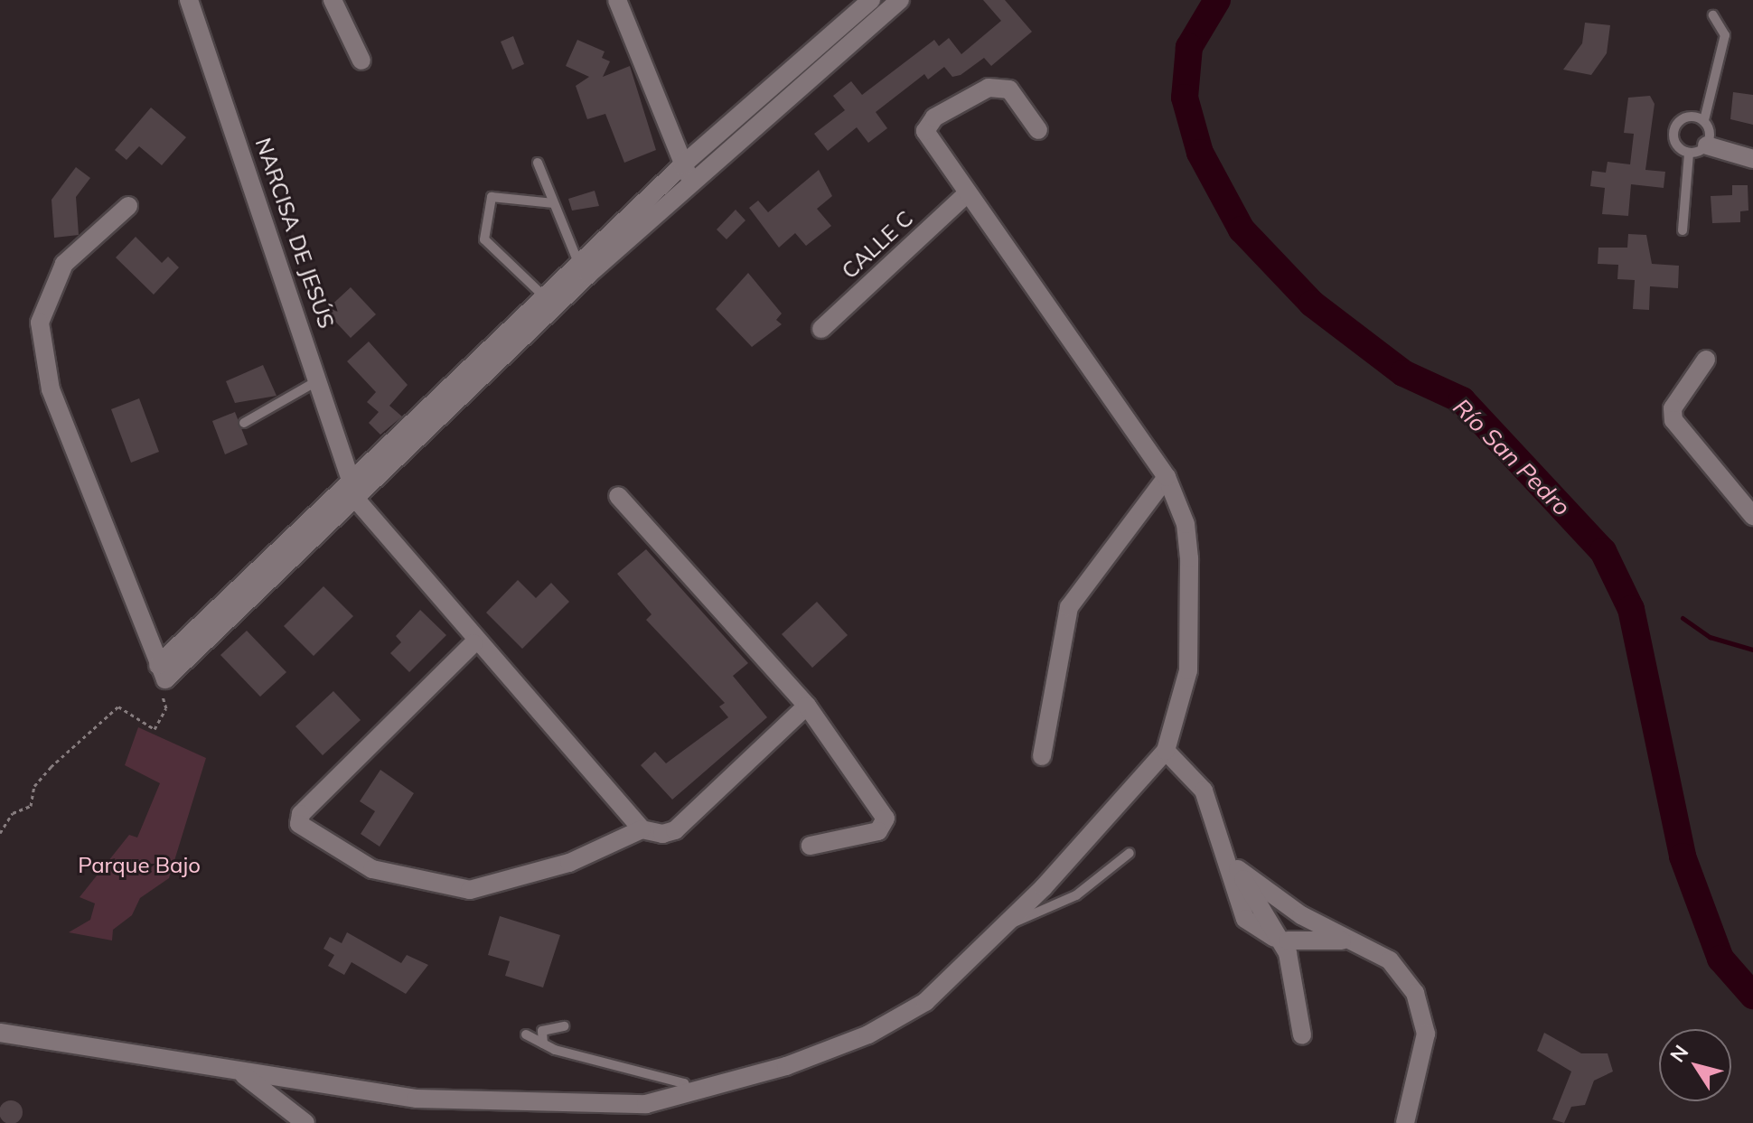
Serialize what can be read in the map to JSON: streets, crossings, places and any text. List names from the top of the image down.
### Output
{
  "streets": {
    "street": ["NARCISA DE JESÚS", "CALLE C"]
  },
  "water": ["Río San Pedro"],
  "parks": ["Parque Bajo"],
  "north": "top left"
}
